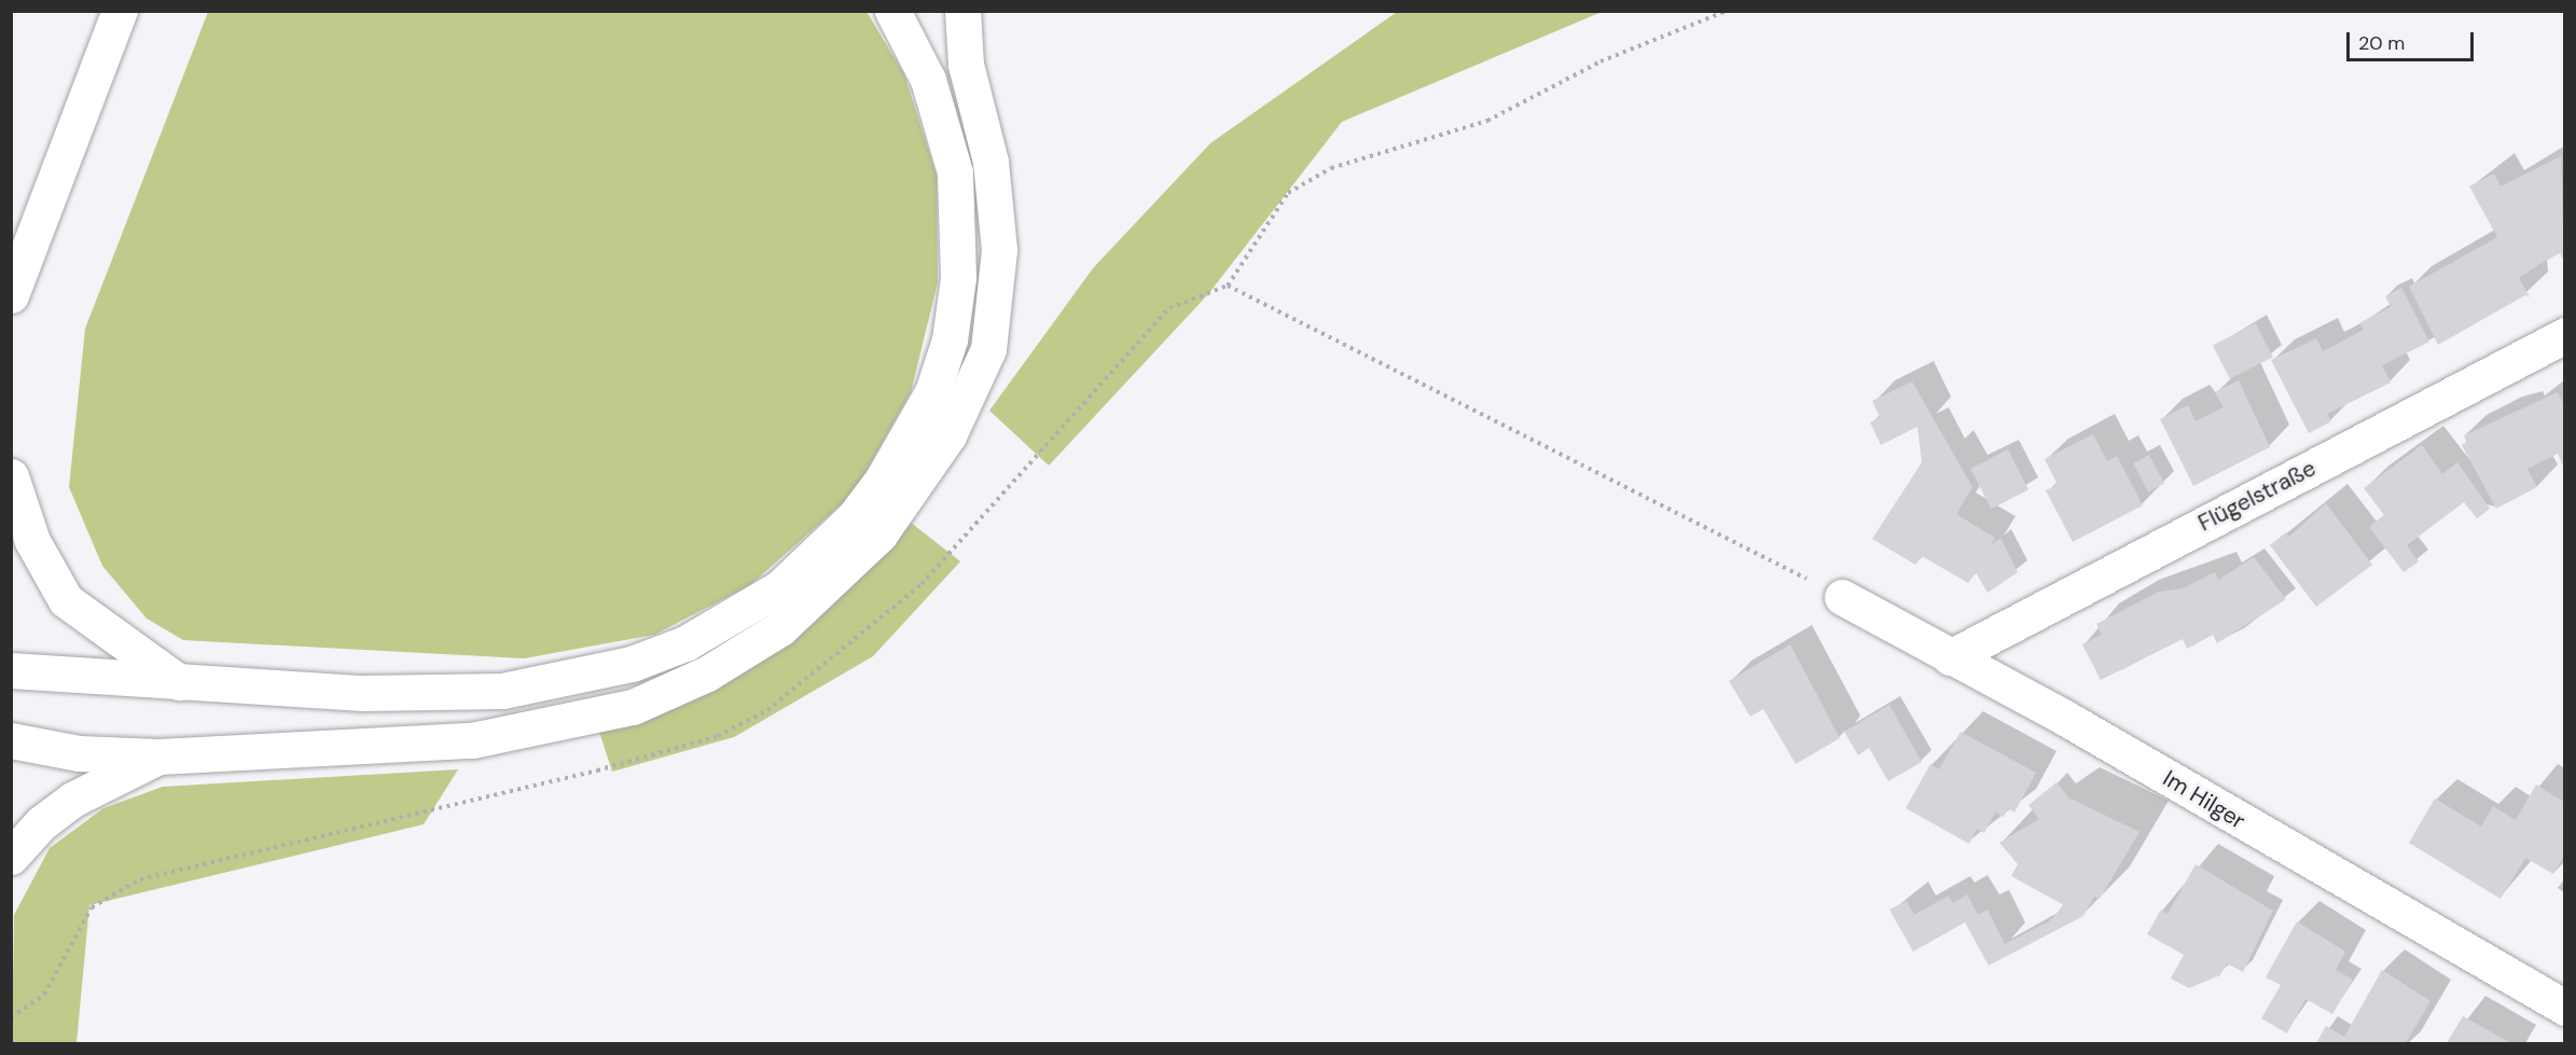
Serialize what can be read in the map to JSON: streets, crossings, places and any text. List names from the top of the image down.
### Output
{
  "streets": {
    "main road": ["Flügelstraße", "Im Hilger"]
  },
  "crossings": [
    ["Flügelstraße", "Im Hilger"]
  ],
  "scale_bar": "20 m"
}
